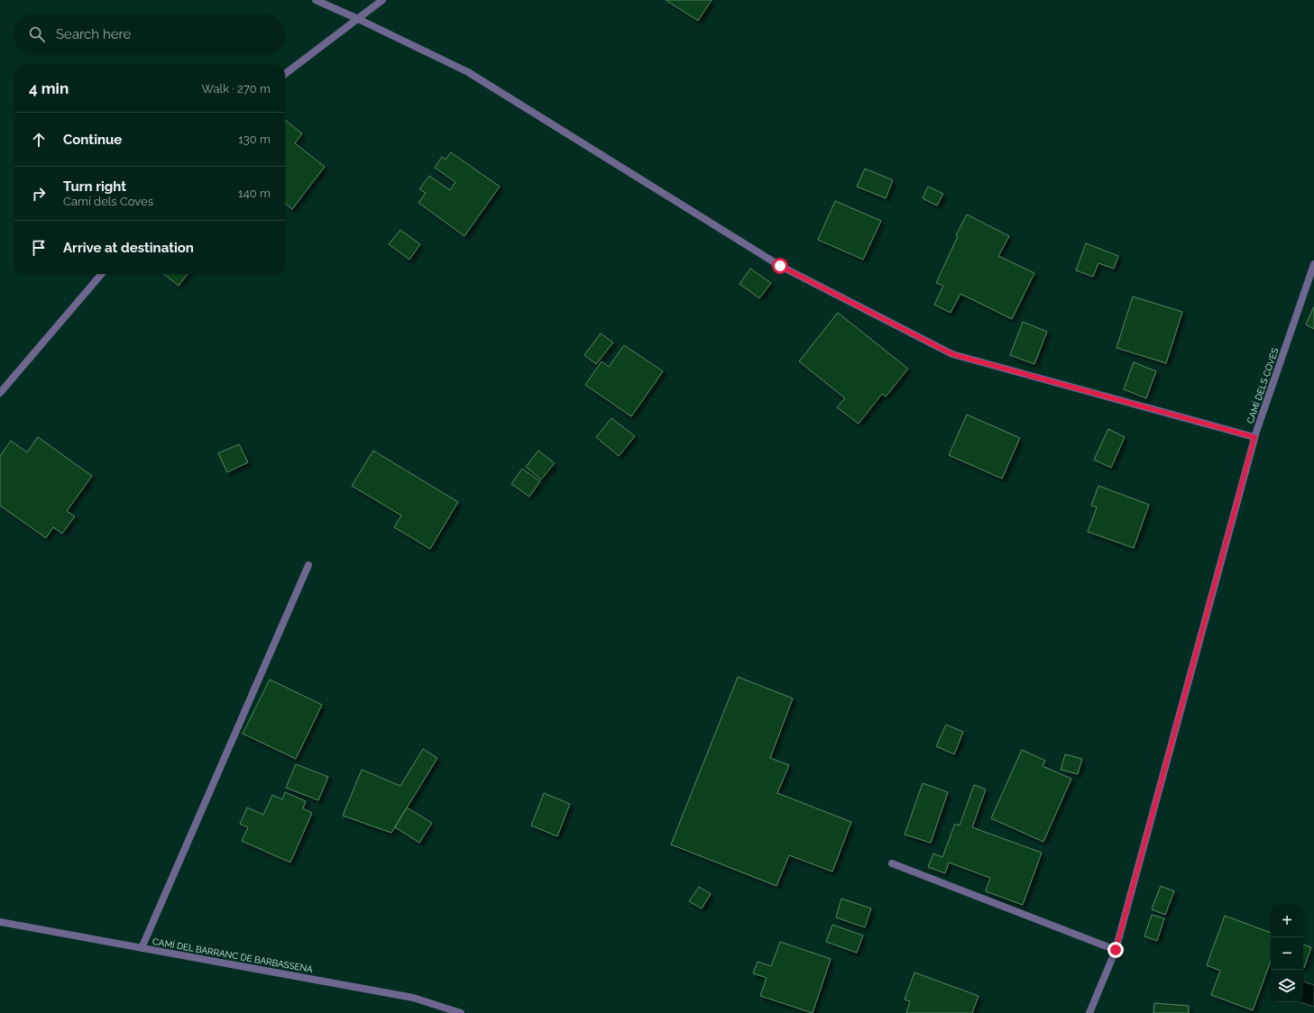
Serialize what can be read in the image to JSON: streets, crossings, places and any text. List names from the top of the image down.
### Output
{
  "streets": {
    "street": ["CAMÍ DELS COVES", "CAMÍ DEL BARRANC DE BARBASSENA"]
  },
  "page": {
    "search": "Search here",
    "heading": ["4 min", "Walk · 270 m"],
    "list": [
      ["Continue", "130 m"],
      ["Turn right", "Camí dels Coves", "140 m"],
      "Arrive at destination"
    ],
    "map_buttons": ["+", "−"]
  }
}
